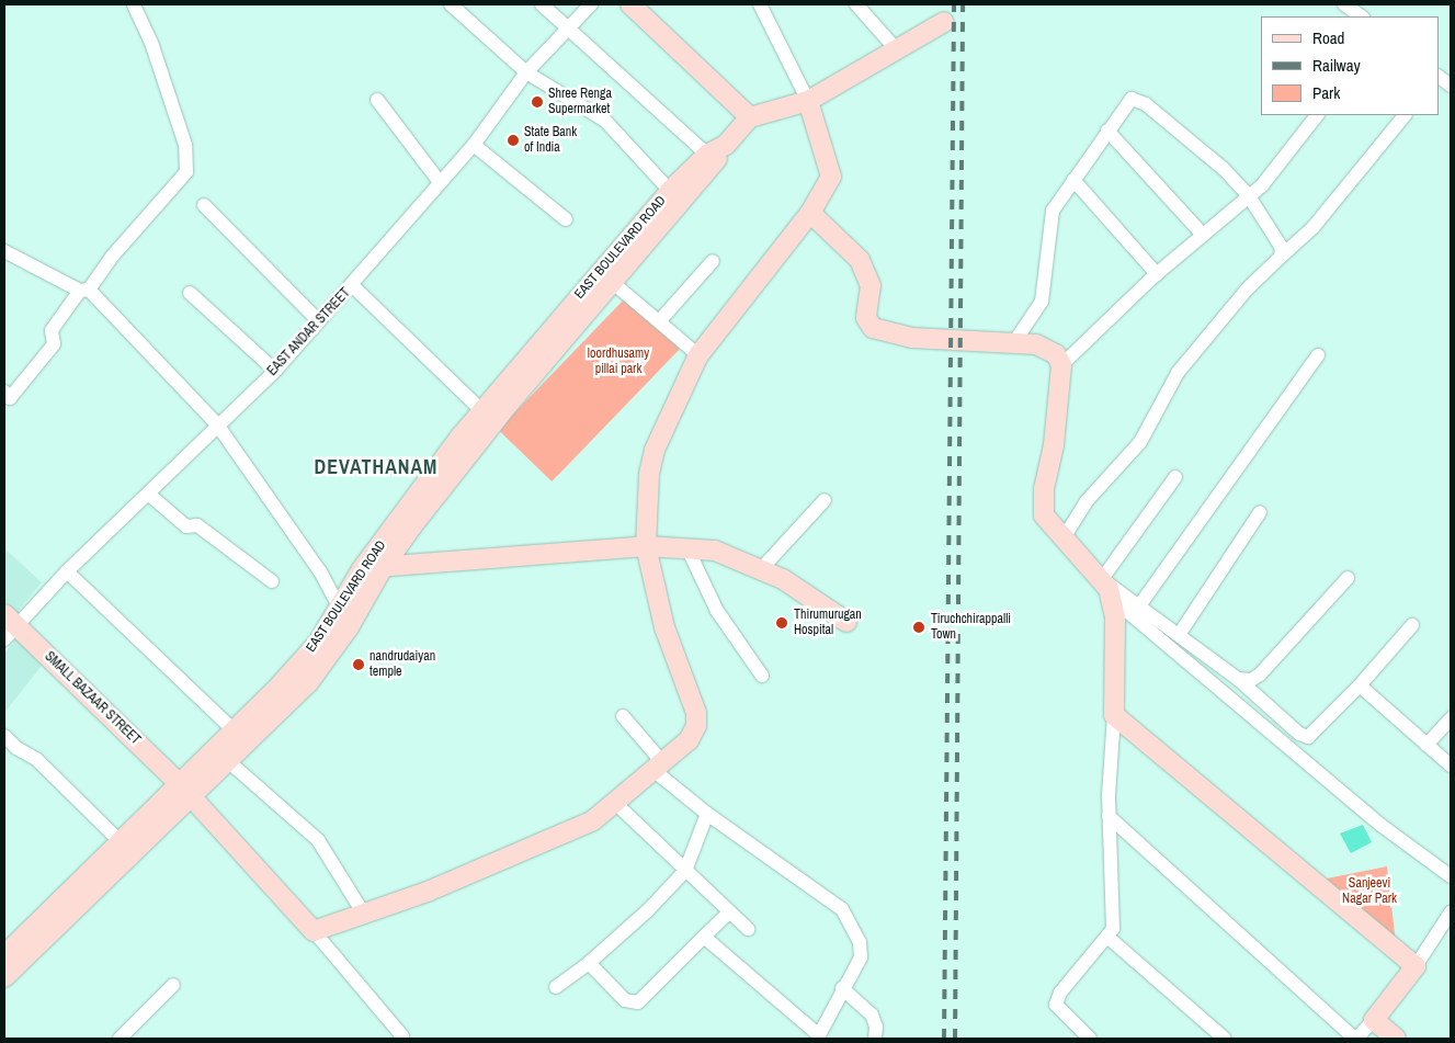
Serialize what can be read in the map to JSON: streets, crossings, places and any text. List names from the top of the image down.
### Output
{
  "streets": {
    "street": ["EAST BOULEVARD ROAD", "EAST ANDAR STREET", "SMALL BAZAAR STREET"]
  },
  "crossings": [
    ["EAST BOULEVARD ROAD", "SMALL BAZAAR STREET"],
    ["EAST ANDAR STREET", "SMALL BAZAAR STREET"]
  ],
  "districts": ["DEVATHANAM"],
  "parks": ["loordhusamy pillai park", "Sanjeevi Nagar Park"],
  "places": [
    "Shree Renga Supermarket",
    "State Bank of India",
    "Thirumurugan Hospital",
    "Tiruchchirappalli Town",
    "nandrudaiyan temple"
  ],
  "legend": ["Road", "Railway", "Park"]
}
